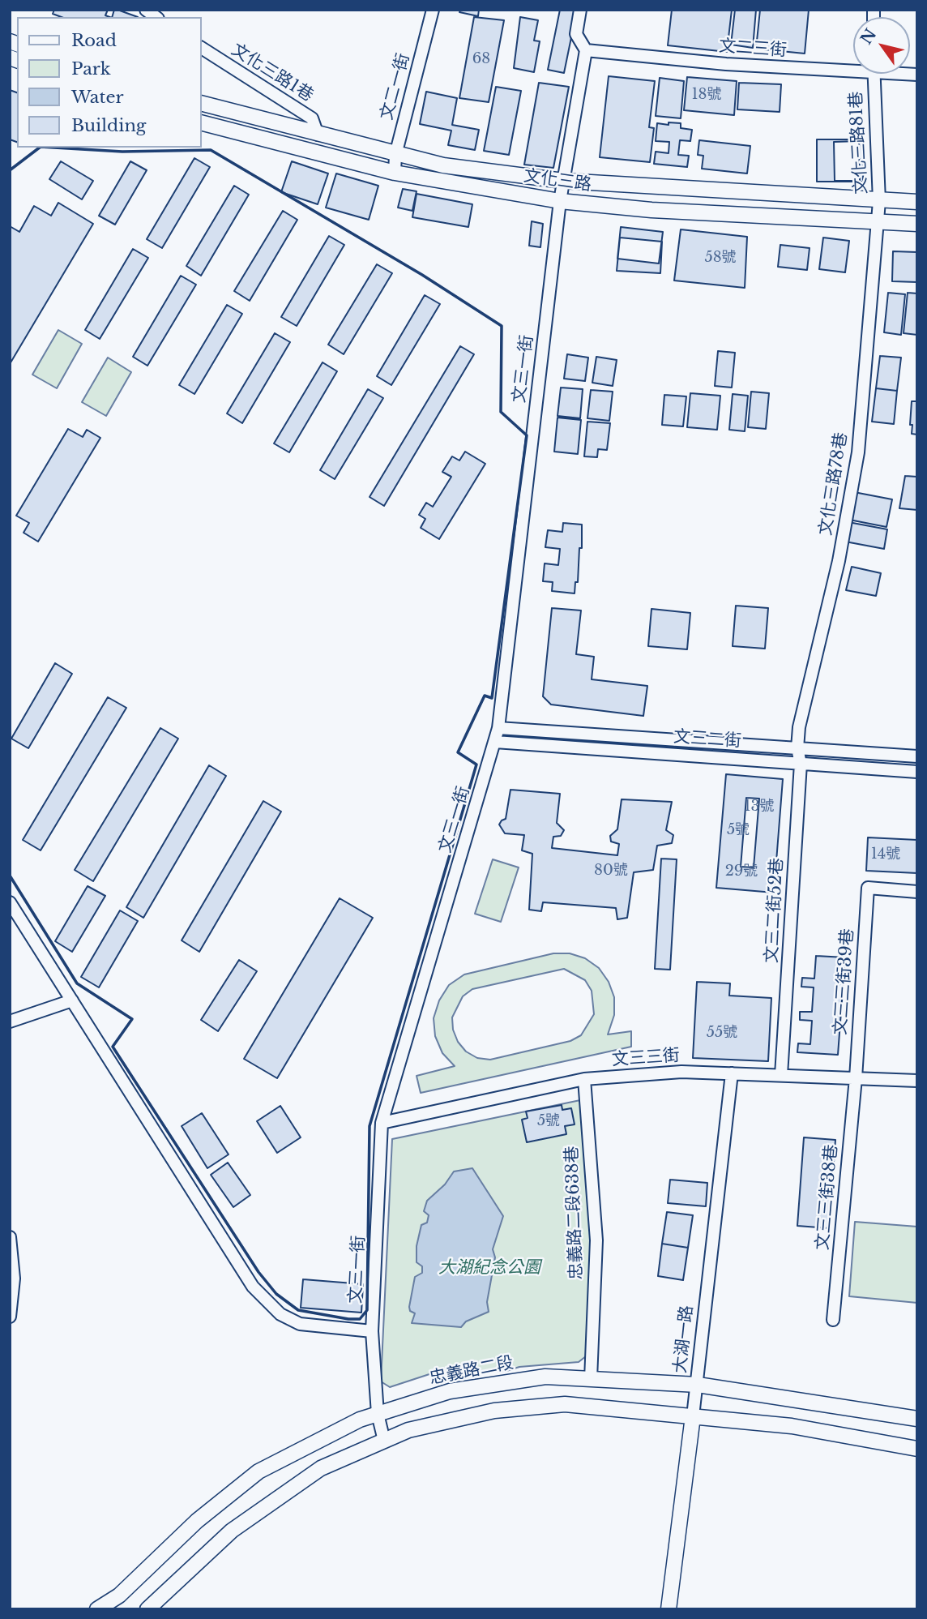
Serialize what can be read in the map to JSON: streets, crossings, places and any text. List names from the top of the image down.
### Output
{
  "streets": {
    "street": [
      "文二三街",
      "文化三路1巷",
      "文二一街",
      "文化三路81巷",
      "文化三路",
      "文三一街",
      "文化三路78巷",
      "文三二街",
      "文三二街52巷",
      "文三三街39巷",
      "文三三街",
      "文三三街38巷",
      "忠義路二段638巷",
      "大湖一路",
      "忠義路二段"
    ]
  },
  "crossings": [
    ["文二三街", "文三一街"],
    ["文化三路1巷", "文化三路"],
    ["文二一街", "文化三路"],
    ["文化三路81巷", "文化三路"],
    ["文化三路81巷", "文化三路78巷"],
    ["文化三路", "文三一街"],
    ["文化三路", "文化三路78巷"],
    ["文三一街", "文三二街"],
    ["文三一街", "文三三街"],
    ["文三一街", "忠義路二段"],
    ["文化三路78巷", "文三二街"],
    ["文化三路78巷", "文三二街52巷"],
    ["文三二街", "文三二街52巷"],
    ["文三二街52巷", "文三三街"],
    ["文三三街39巷", "文三三街"],
    ["文三三街39巷", "文三三街38巷"],
    ["文三三街", "文三三街38巷"],
    ["文三三街", "忠義路二段638巷"],
    ["文三三街", "大湖一路"],
    ["忠義路二段638巷", "忠義路二段"],
    ["大湖一路", "忠義路二段"]
  ],
  "parks": ["大湖紀念公園"],
  "house_numbers": [
    "68",
    "18號",
    "58號",
    "13號",
    "5號",
    "14號",
    "80號",
    "29號",
    "55號",
    "5號"
  ],
  "legend": [
    "Road",
    "Park",
    "Water",
    "Building"
  ],
  "north": "top left"
}
